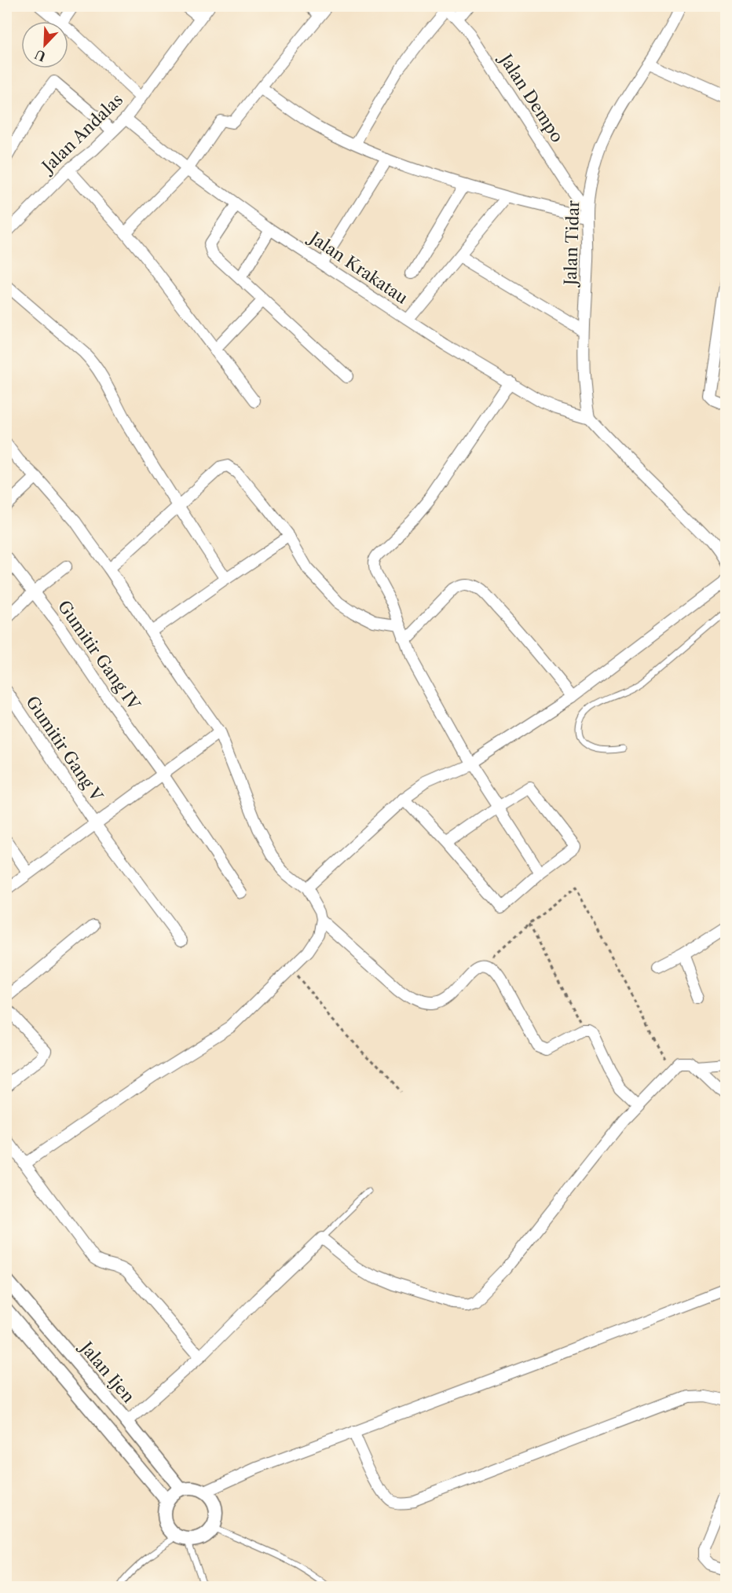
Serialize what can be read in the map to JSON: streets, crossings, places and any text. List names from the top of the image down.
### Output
{
  "streets": {
    "street": [
      "Jalan Dempo",
      "Jalan Andalas",
      "Jalan Tidar",
      "Jalan Krakatau",
      "Gumitir Gang IV",
      "Gumitir Gang V",
      "Jalan Ijen"
    ]
  },
  "crossings": [
    ["Jalan Dempo", "Jalan Tidar"],
    ["Jalan Andalas", "Jalan Krakatau"],
    ["Jalan Tidar", "Jalan Krakatau"]
  ],
  "north": "bottom left"
}
